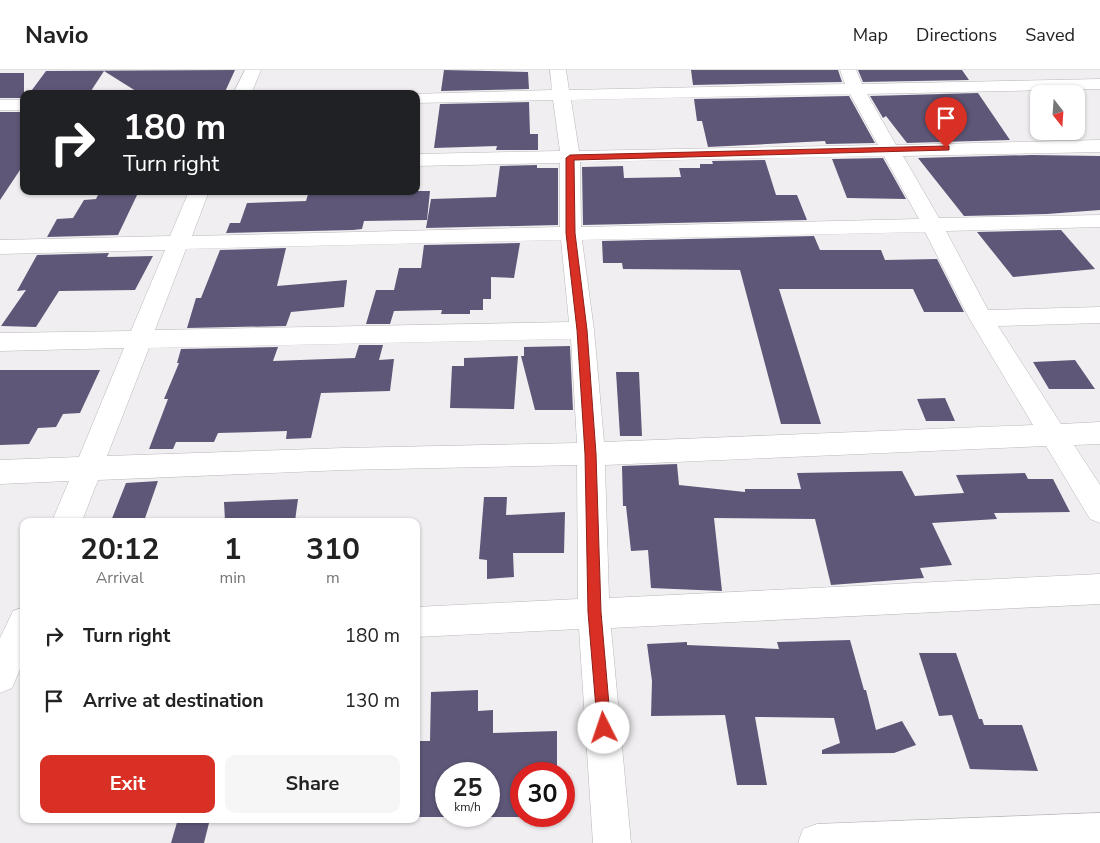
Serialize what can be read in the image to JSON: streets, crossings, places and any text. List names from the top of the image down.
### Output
{
  "north": "bottom",
  "page": {
    "header": "Navio",
    "nav": ["Map", "Directions", "Saved"],
    "turn": ["180 m", "Turn right"],
    "eta": [
      "20:12",
      "Arrival",
      "1",
      "min",
      "310",
      "m"
    ],
    "list": [
      {
        "name": "Turn right",
        "value": "180 m"
      },
      {
        "name": "Arrive at destination",
        "value": "130 m"
      }
    ],
    "buttons": ["Exit", "Share"],
    "speed": "25 km/h",
    "limit": "30"
  }
}
